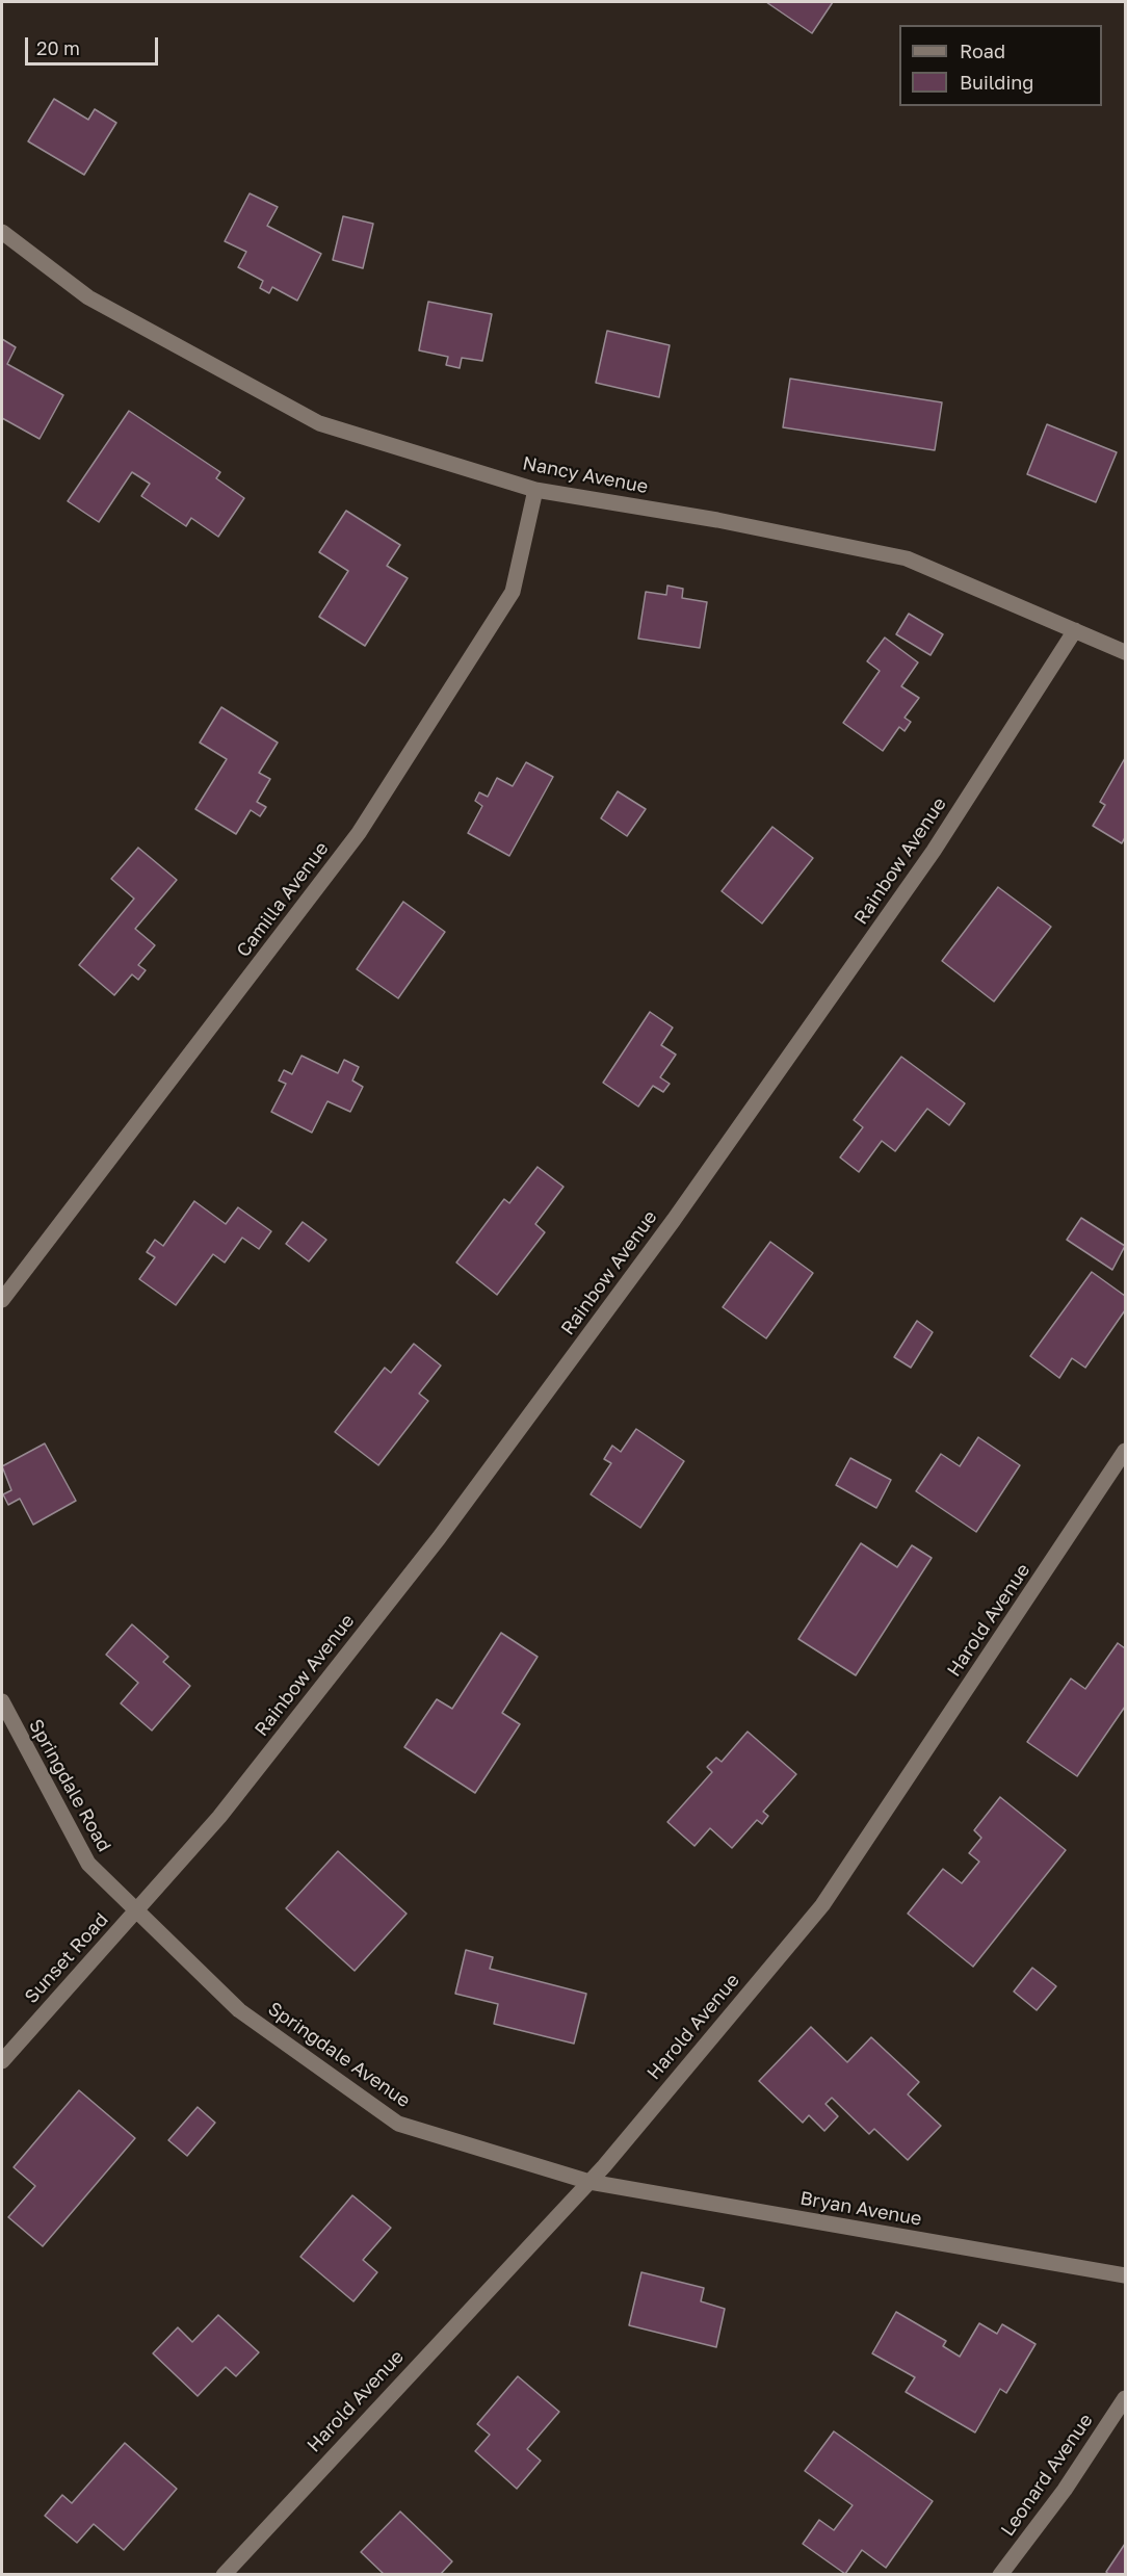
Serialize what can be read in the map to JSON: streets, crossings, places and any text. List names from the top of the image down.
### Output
{
  "streets": {
    "street": [
      "Nancy Avenue",
      "Rainbow Avenue",
      "Camilla Avenue",
      "Harold Avenue",
      "Springdale Road",
      "Sunset Road",
      "Springdale Avenue",
      "Bryan Avenue",
      "Leonard Avenue"
    ]
  },
  "crossings": [
    ["Nancy Avenue", "Rainbow Avenue"],
    ["Nancy Avenue", "Camilla Avenue"],
    ["Rainbow Avenue", "Springdale Road"],
    ["Rainbow Avenue", "Sunset Road"],
    ["Rainbow Avenue", "Springdale Avenue"],
    ["Harold Avenue", "Springdale Avenue"],
    ["Harold Avenue", "Bryan Avenue"],
    ["Springdale Road", "Sunset Road"],
    ["Springdale Road", "Springdale Avenue"],
    ["Sunset Road", "Springdale Avenue"],
    ["Springdale Avenue", "Bryan Avenue"]
  ],
  "legend": ["Road", "Building"],
  "scale_bar": "20 m"
}
